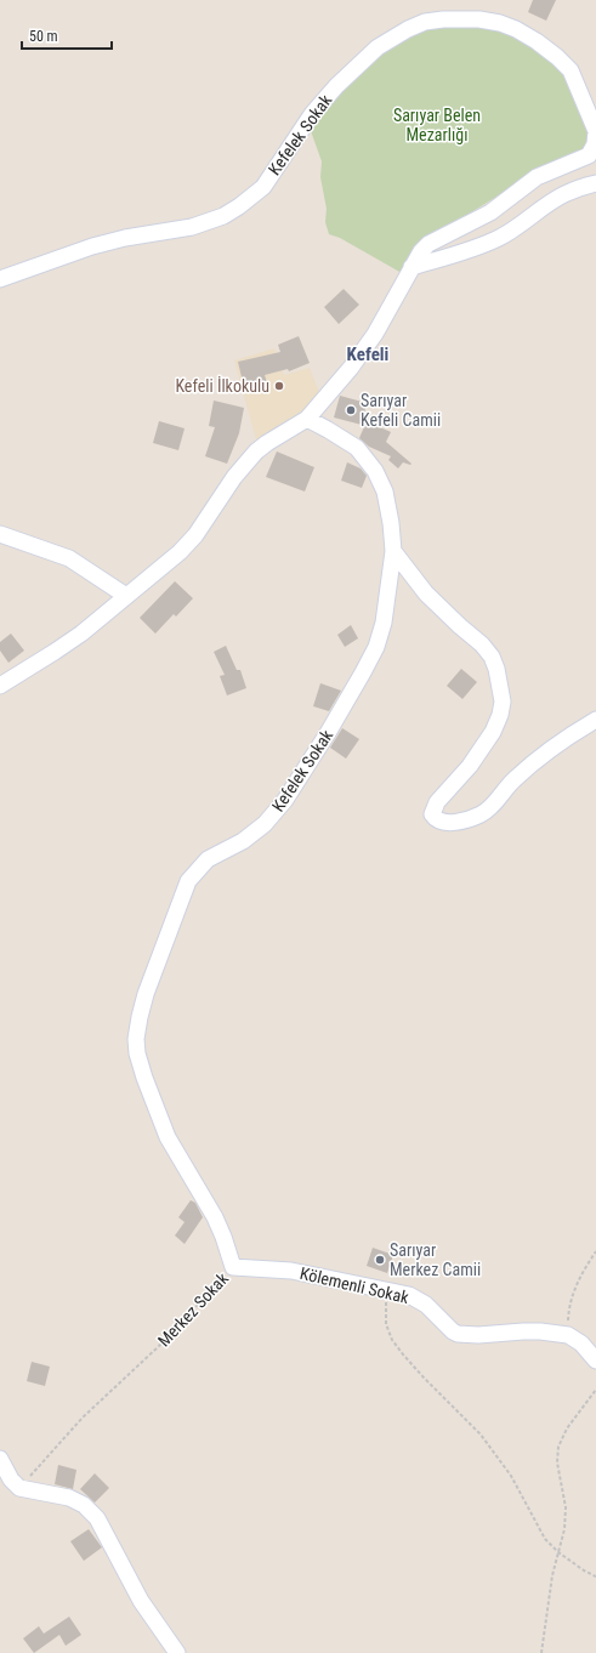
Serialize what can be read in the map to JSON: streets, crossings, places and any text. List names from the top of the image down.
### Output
{
  "streets": {
    "street": ["Kefelek Sokak", "Kölemenli Sokak", "Merkez Sokak"]
  },
  "crossings": [
    ["Kefelek Sokak", "Merkez Sokak"],
    ["Kölemenli Sokak", "Merkez Sokak"]
  ],
  "districts": ["Kefeli"],
  "parks": ["Sarıyar Belen Mezarlığı"],
  "places": ["Kefeli İlkokulu", "Sarıyar Kefeli Camii", "Sarıyar Merkez Camii"],
  "scale_bar": "50 m"
}
